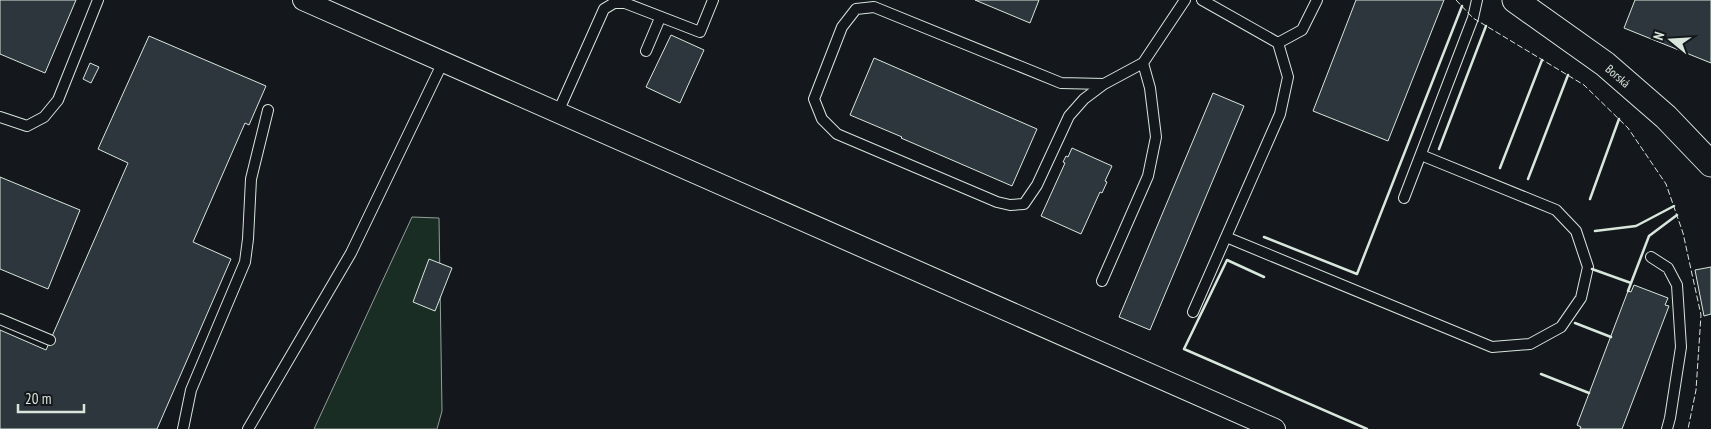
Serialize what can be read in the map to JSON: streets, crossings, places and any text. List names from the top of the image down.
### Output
{
  "streets": {
    "street": ["Borská"]
  },
  "scale_bar": "20 m",
  "north": "left"
}
